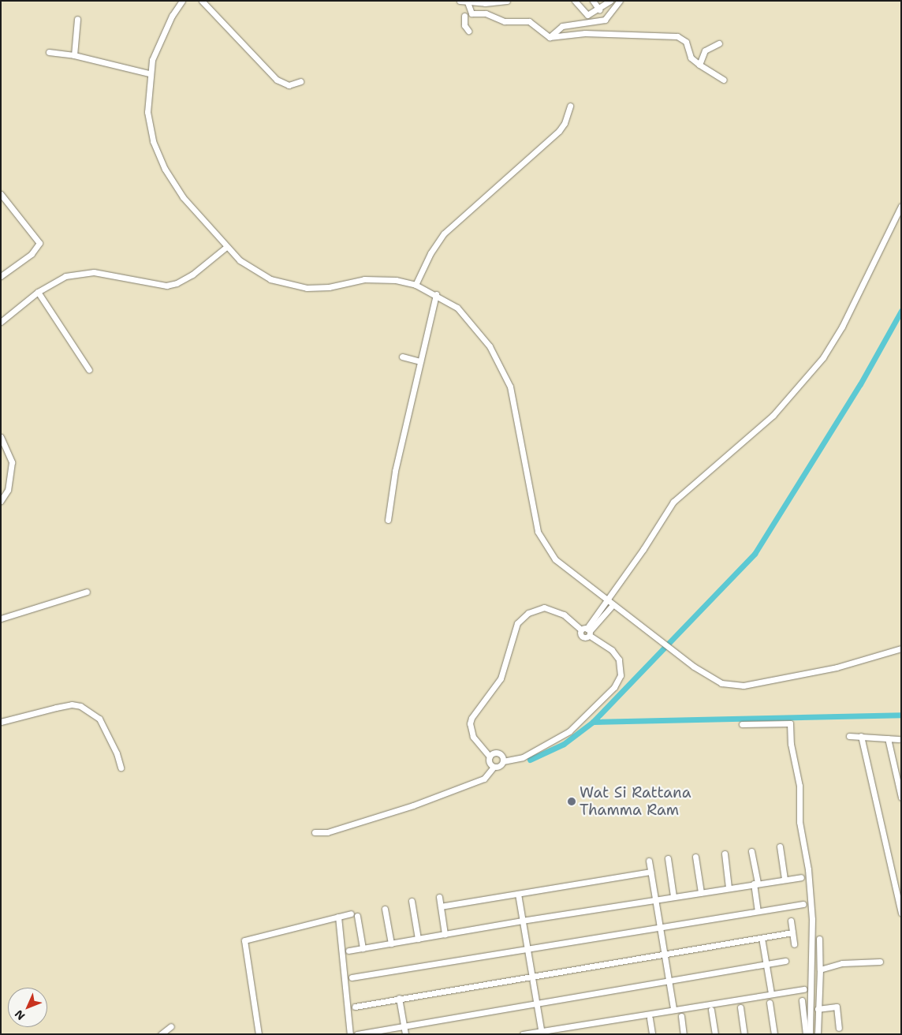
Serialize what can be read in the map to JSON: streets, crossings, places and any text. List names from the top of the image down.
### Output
{
  "places": ["Wat Si Rattana Thamma Ram"],
  "north": "bottom left"
}
